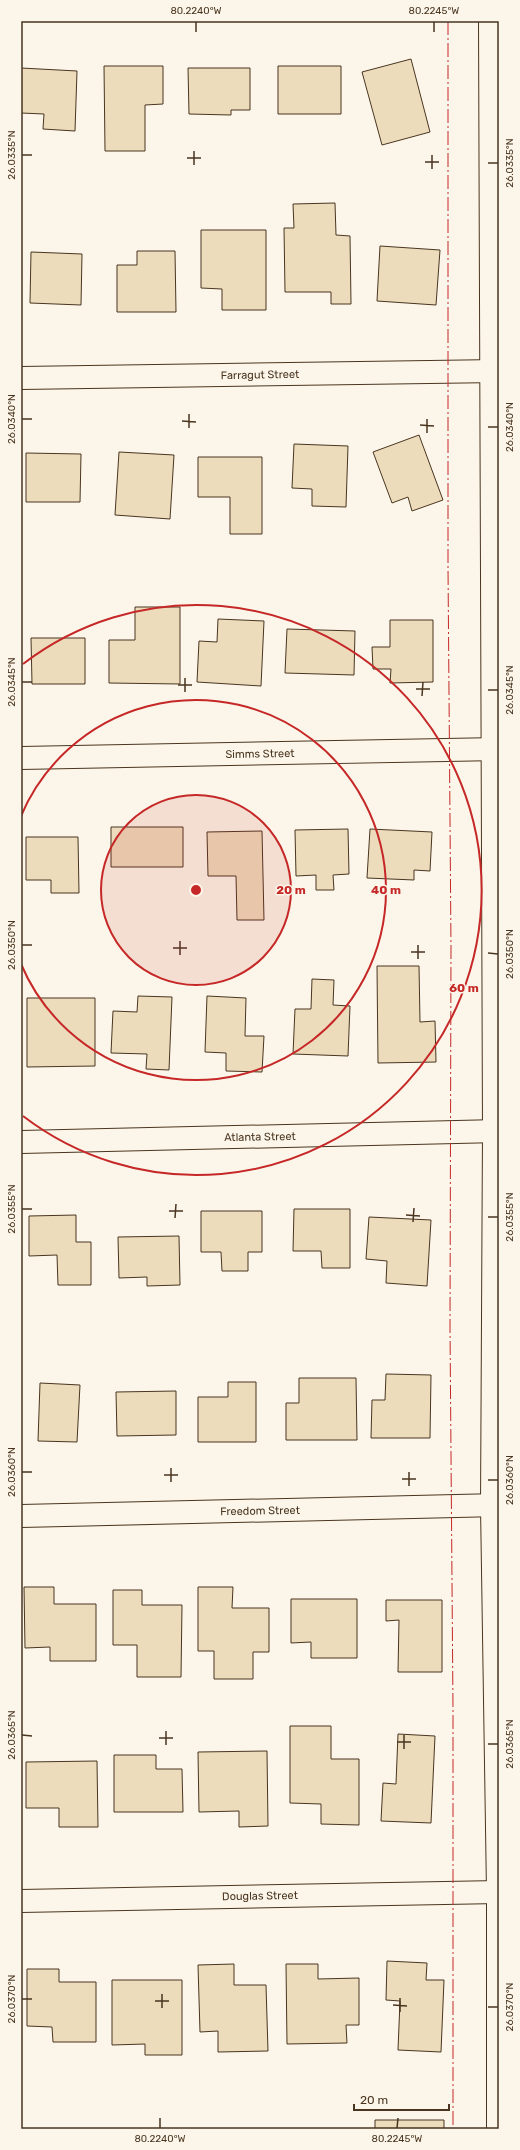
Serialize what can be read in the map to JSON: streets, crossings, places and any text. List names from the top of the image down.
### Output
{
  "streets": {
    "street": [
      "Farragut Street",
      "Simms Street",
      "Atlanta Street",
      "Freedom Street",
      "Douglas Street"
    ]
  },
  "scale_bar": "20 m",
  "coordinates": [
    "80.2240°W",
    "80.2245°W",
    "26.0335°N",
    "26.0340°N",
    "26.0345°N",
    "26.0350°N",
    "26.0355°N",
    "26.0360°N",
    "26.0365°N",
    "26.0370°N"
  ],
  "rings": ["20 m", "40 m", "60 m"]
}
